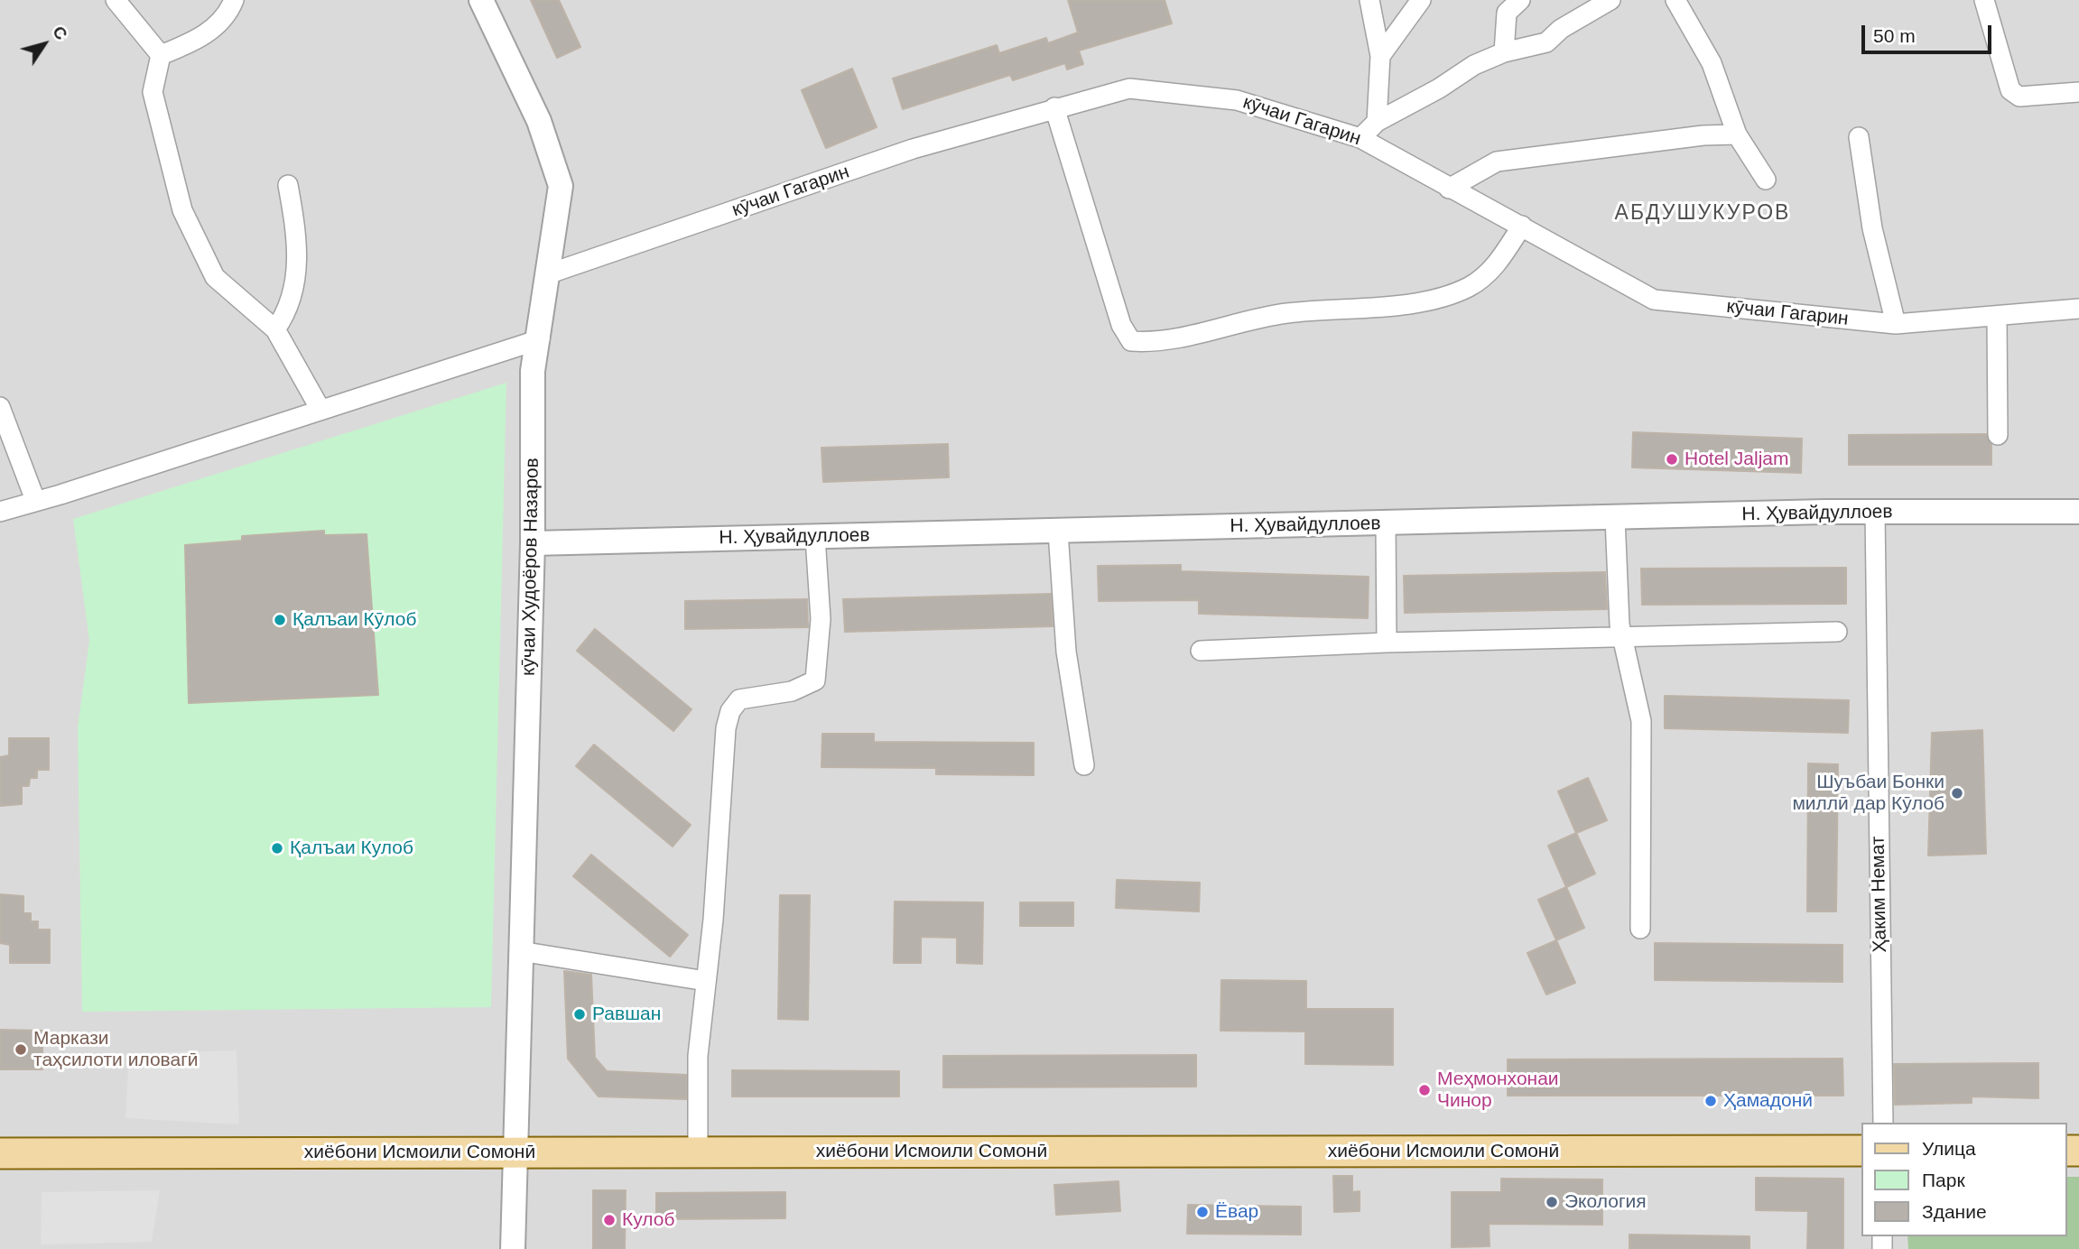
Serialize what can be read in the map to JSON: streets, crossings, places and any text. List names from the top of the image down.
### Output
{
  "streets": {
    "main road": ["хиёбони Исмоили Сомонӣ"],
    "street": [
      "кӯчаи Гагарин",
      "Н. Ҳувайдуллоев",
      "кӯчаи Худоёров Назаров",
      "Ҳаким Немат"
    ]
  },
  "crossings": [
    ["кӯчаи Гагарин", "кӯчаи Худоёров Назаров"],
    ["Н. Ҳувайдуллоев", "кӯчаи Худоёров Назаров"],
    ["Н. Ҳувайдуллоев", "Ҳаким Немат"],
    ["кӯчаи Худоёров Назаров", "хиёбони Исмоили Сомонӣ"]
  ],
  "districts": ["АБДУШУКУРОВ"],
  "places": [
    "Hotel Jaljam",
    "Қалъаи Кӯлоб",
    "Шуъбаи Бонки миллӣ дар Кӯлоб",
    "Қалъаи Кулоб",
    "Равшан",
    "Маркази таҳсилоти иловагӣ",
    "Меҳмонхонаи Чинор",
    "Ҳамадонӣ",
    "Экология",
    "Ёвар",
    "Кулоб"
  ],
  "legend": ["Улица", "Парк", "Здание"],
  "scale_bar": "50 m",
  "north": "top right"
}
